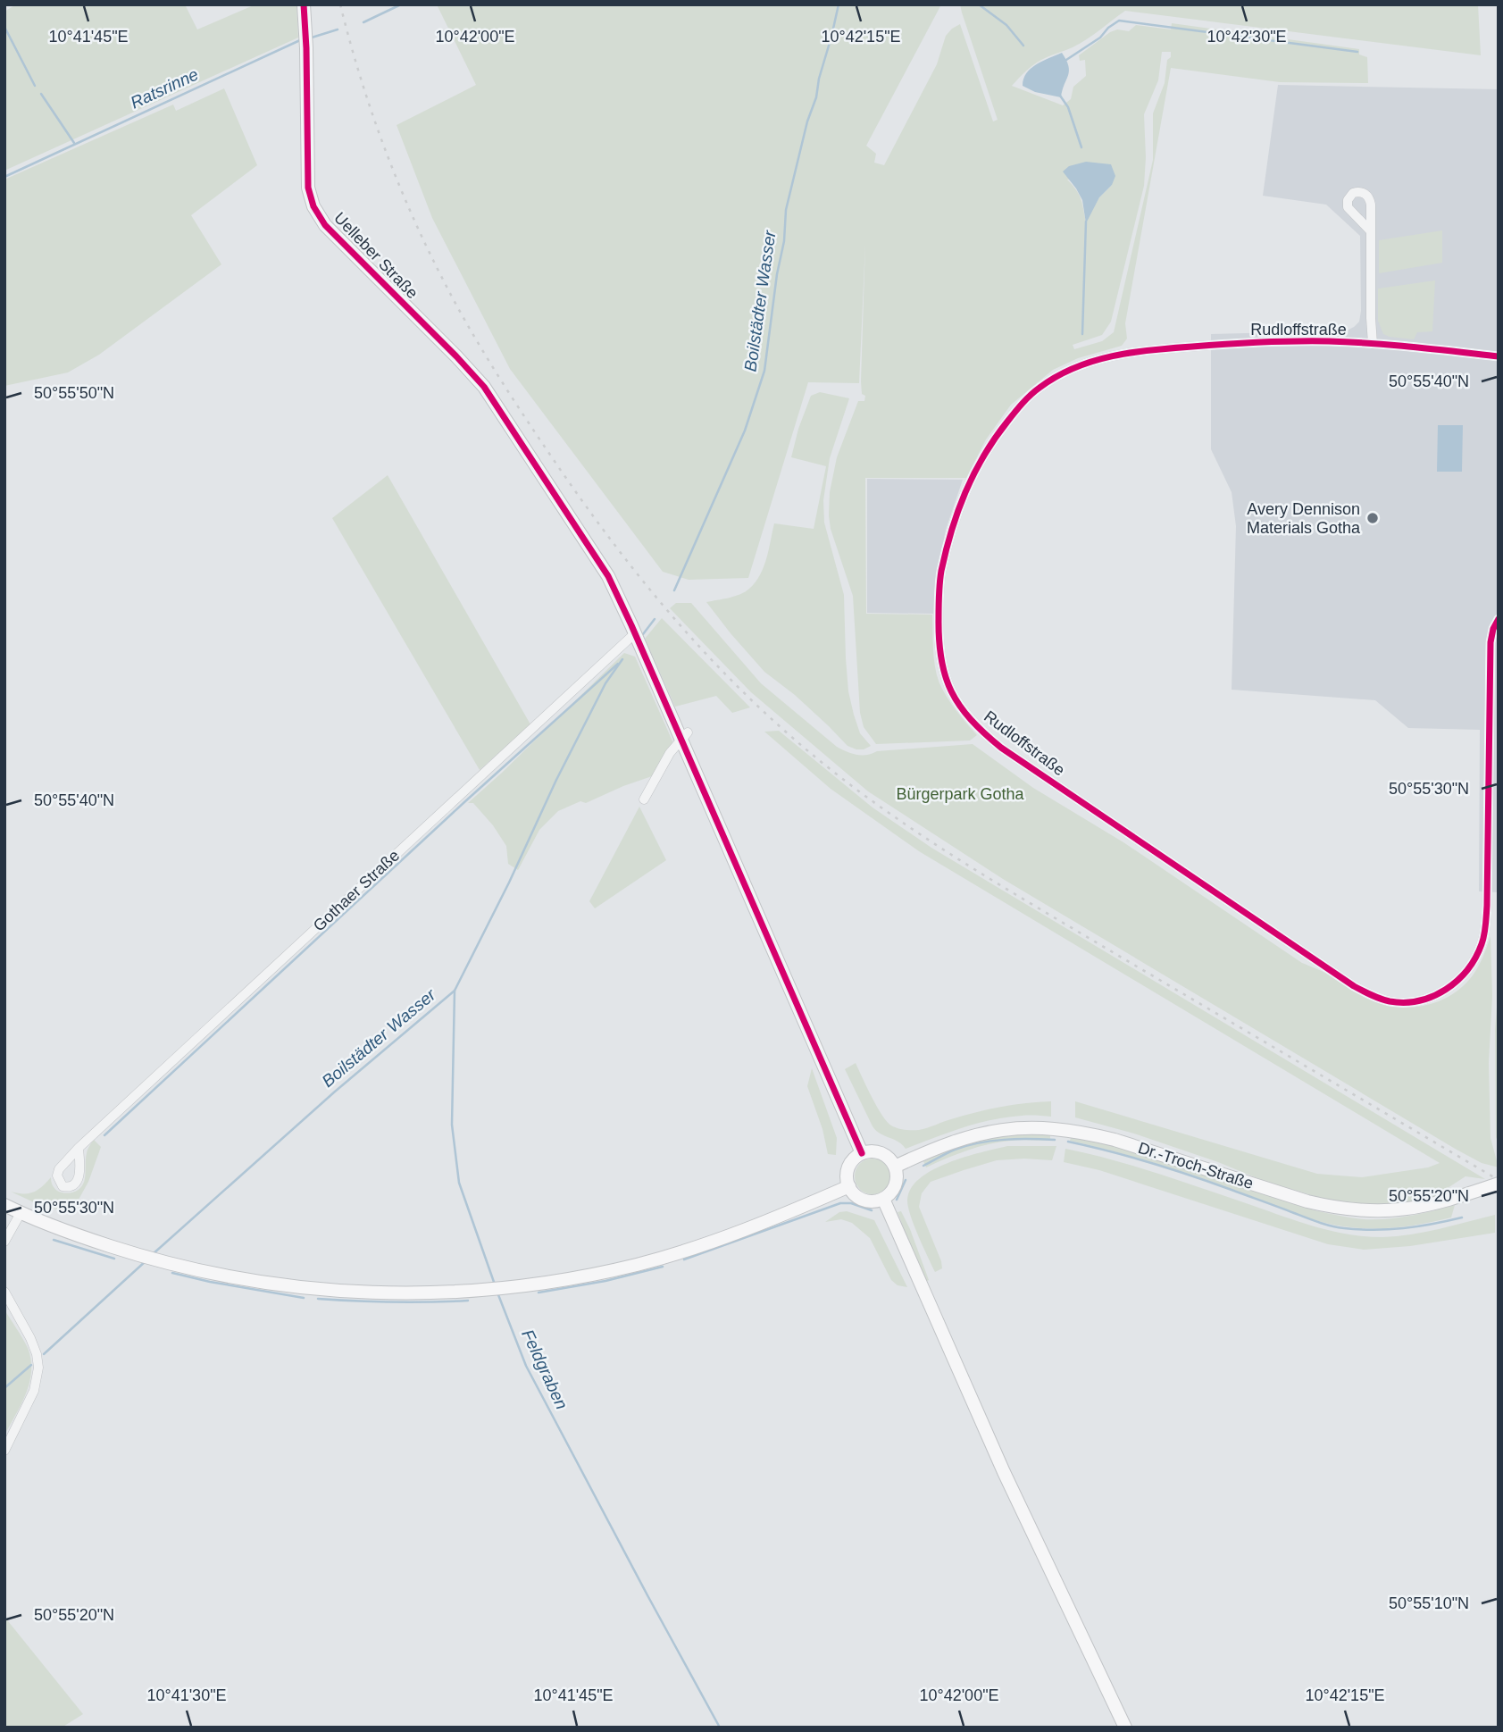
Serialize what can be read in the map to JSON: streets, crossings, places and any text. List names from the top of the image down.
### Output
{
  "streets": {
    "street": [
      "Uelleber Straße",
      "Rudloffstraße",
      "Gothaer Straße",
      "Dr.-Troch-Straße"
    ]
  },
  "crossings": [
    ["Uelleber Straße", "Gothaer Straße"],
    ["Uelleber Straße", "Dr.-Troch-Straße"]
  ],
  "water": ["Ratsrinne", "Boilstädter Wasser", "Feldgraben"],
  "parks": ["Bürgerpark Gotha"],
  "places": ["Avery Dennison Materials Gotha"],
  "coordinates": [
    "10°41'45\"E",
    "10°42'00\"E",
    "10°42'15\"E",
    "10°42'30\"E",
    "50°55'40\"N",
    "50°55'50\"N",
    "50°55'30\"N",
    "50°55'20\"N",
    "50°55'10\"N",
    "10°41'30\"E"
  ]
}
